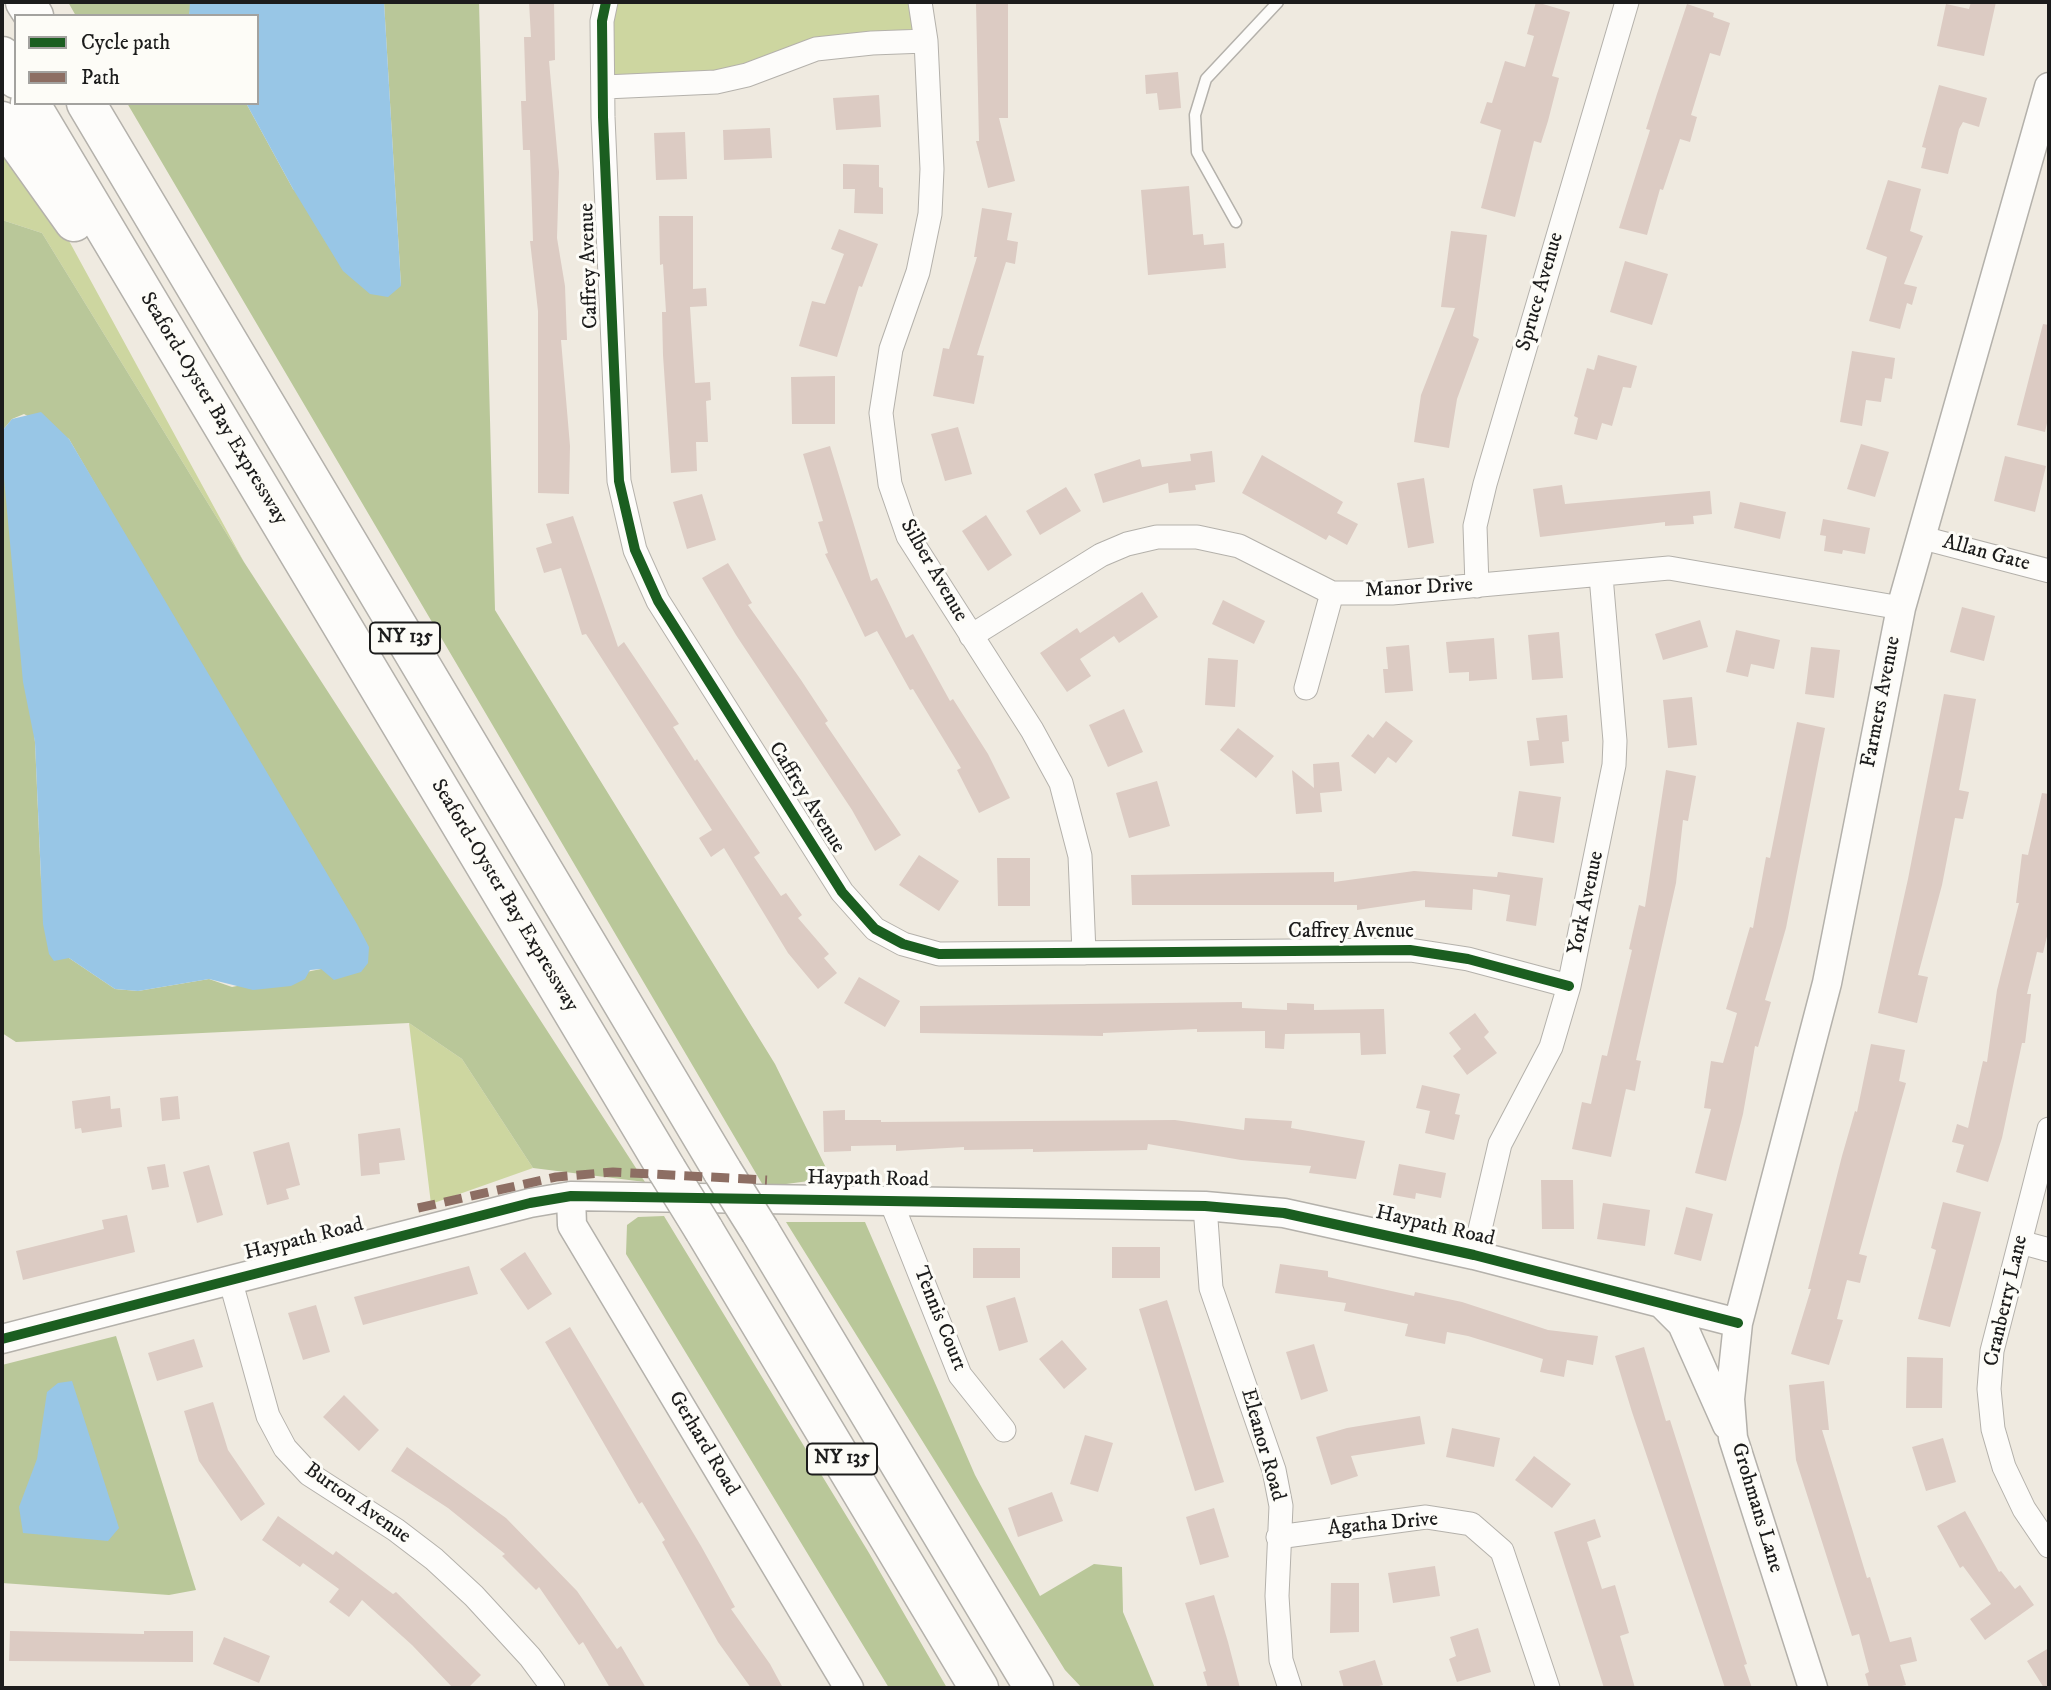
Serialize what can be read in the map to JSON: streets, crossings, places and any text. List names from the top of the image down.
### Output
{
  "streets": {
    "highway": ["Seaford-Oyster Bay Expressway", "NY 135"],
    "street": [
      "Caffrey Avenue",
      "Spruce Avenue",
      "Allan Gate",
      "Silber Avenue",
      "Manor Drive",
      "Farmers Avenue",
      "York Avenue",
      "Haypath Road",
      "Cranberry Lane",
      "Tennis Court",
      "Gerhard Road",
      "Eleanor Road",
      "Burton Avenue",
      "Grohmans Lane",
      "Agatha Drive"
    ]
  },
  "crossings": [
    ["Caffrey Avenue", "Silber Avenue"],
    ["Caffrey Avenue", "York Avenue"],
    ["Spruce Avenue", "Manor Drive"],
    ["Allan Gate", "Farmers Avenue"],
    ["Silber Avenue", "Manor Drive"],
    ["Manor Drive", "Farmers Avenue"],
    ["Manor Drive", "York Avenue"],
    ["Farmers Avenue", "Haypath Road"],
    ["Farmers Avenue", "Grohmans Lane"],
    ["York Avenue", "Haypath Road"],
    ["Haypath Road", "Tennis Court"],
    ["Haypath Road", "Gerhard Road"],
    ["Haypath Road", "Eleanor Road"],
    ["Haypath Road", "Burton Avenue"],
    ["Haypath Road", "Grohmans Lane"],
    ["Eleanor Road", "Agatha Drive"]
  ],
  "legend": ["Cycle path", "Path"]
}
